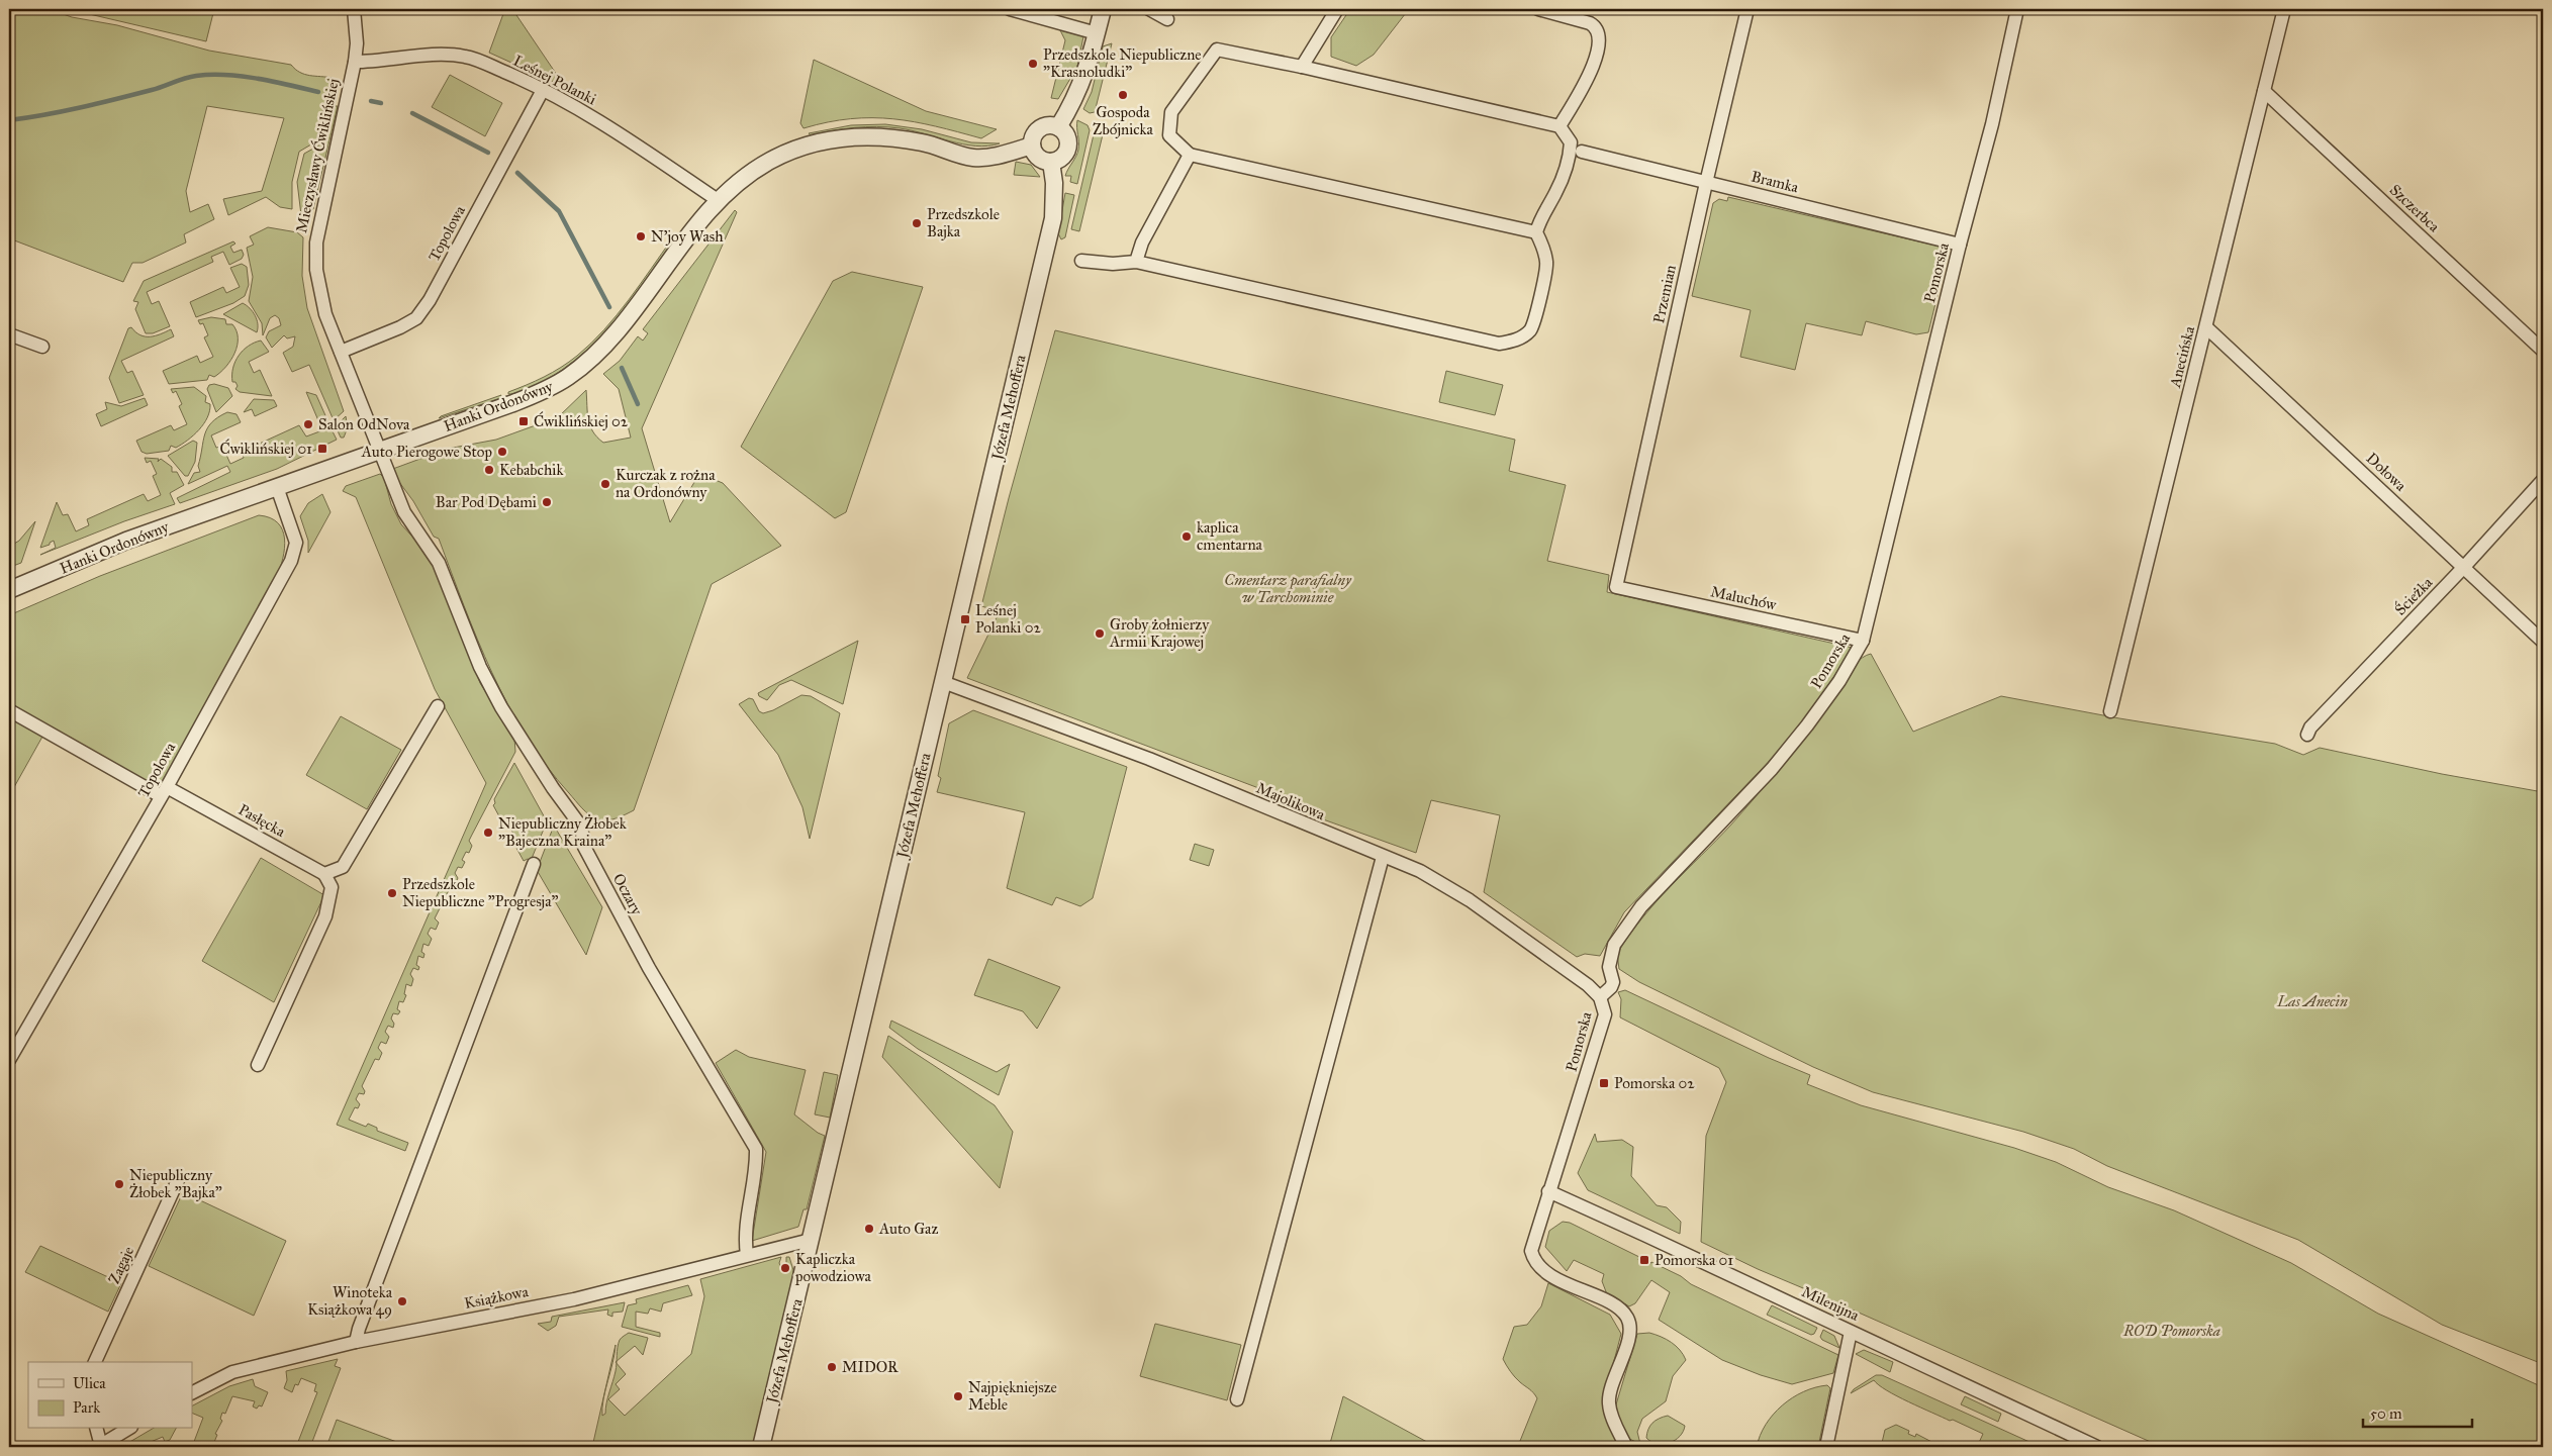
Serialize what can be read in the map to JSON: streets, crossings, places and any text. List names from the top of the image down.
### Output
{
  "streets": {
    "street": [
      "Leśnej Polanki",
      "Mieczysławy Ćwiklińskiej",
      "Bramka",
      "Szczerbca",
      "Topolowa",
      "Pomorska",
      "Przemian",
      "Anecińska",
      "Hanki Ordonówny",
      "Józefa Mehoffera",
      "Dołowa",
      "Ścieżka",
      "Maluchów",
      "Majolikowa",
      "Pasłęcka",
      "Oczary",
      "Zagaje",
      "Książkowa",
      "Milenijna"
    ]
  },
  "crossings": [
    ["Leśnej Polanki", "Mieczysławy Ćwiklińskiej"],
    ["Leśnej Polanki", "Topolowa"],
    ["Leśnej Polanki", "Hanki Ordonówny"],
    ["Mieczysławy Ćwiklińskiej", "Topolowa"],
    ["Mieczysławy Ćwiklińskiej", "Hanki Ordonówny"],
    ["Mieczysławy Ćwiklińskiej", "Oczary"],
    ["Bramka", "Pomorska"],
    ["Bramka", "Przemian"],
    ["Szczerbca", "Anecińska"],
    ["Topolowa", "Hanki Ordonówny"],
    ["Topolowa", "Pasłęcka"],
    ["Pomorska", "Maluchów"],
    ["Pomorska", "Majolikowa"],
    ["Pomorska", "Milenijna"],
    ["Przemian", "Maluchów"],
    ["Anecińska", "Dołowa"],
    ["Hanki Ordonówny", "Józefa Mehoffera"],
    ["Hanki Ordonówny", "Oczary"],
    ["Józefa Mehoffera", "Majolikowa"],
    ["Józefa Mehoffera", "Książkowa"],
    ["Dołowa", "Ścieżka"],
    ["Oczary", "Książkowa"]
  ],
  "parks": ["Cmentarz parafialny w Tarchominie", "Las Anecin", "ROD Pomorska"],
  "places": {
    "other": [
      "Przedszkole Niepubliczne \"Krasnoludki\"",
      "Gospoda Zbójnicka",
      "Przedszkole Bajka",
      "N'joy Wash",
      "Salon OdNova",
      "Auto Pierogowe Stop",
      "Kebabchik",
      "Kurczak z rożna na Ordonówny",
      "Bar Pod Dębami",
      "kaplica cmentarna",
      "Groby żołnierzy Armii Krajowej",
      "Niepubliczny Żłobek \"Bajeczna Kraina\"",
      "Przedszkole Niepubliczne \"Progresja\"",
      "Niepubliczny Żłobek \"Bajka\"",
      "Auto Gaz",
      "Kapliczka powodziowa",
      "Winoteka Książkowa 49",
      "MIDOR",
      "Najpiękniejsze Meble"
    ],
    "transit": [
      "Ćwiklińskiej 02",
      "Ćwiklińskiej 01",
      "Leśnej Polanki 02",
      "Pomorska 02",
      "Pomorska 01"
    ]
  },
  "legend": ["Ulica", "Park"],
  "scale_bar": "50 m"
}
